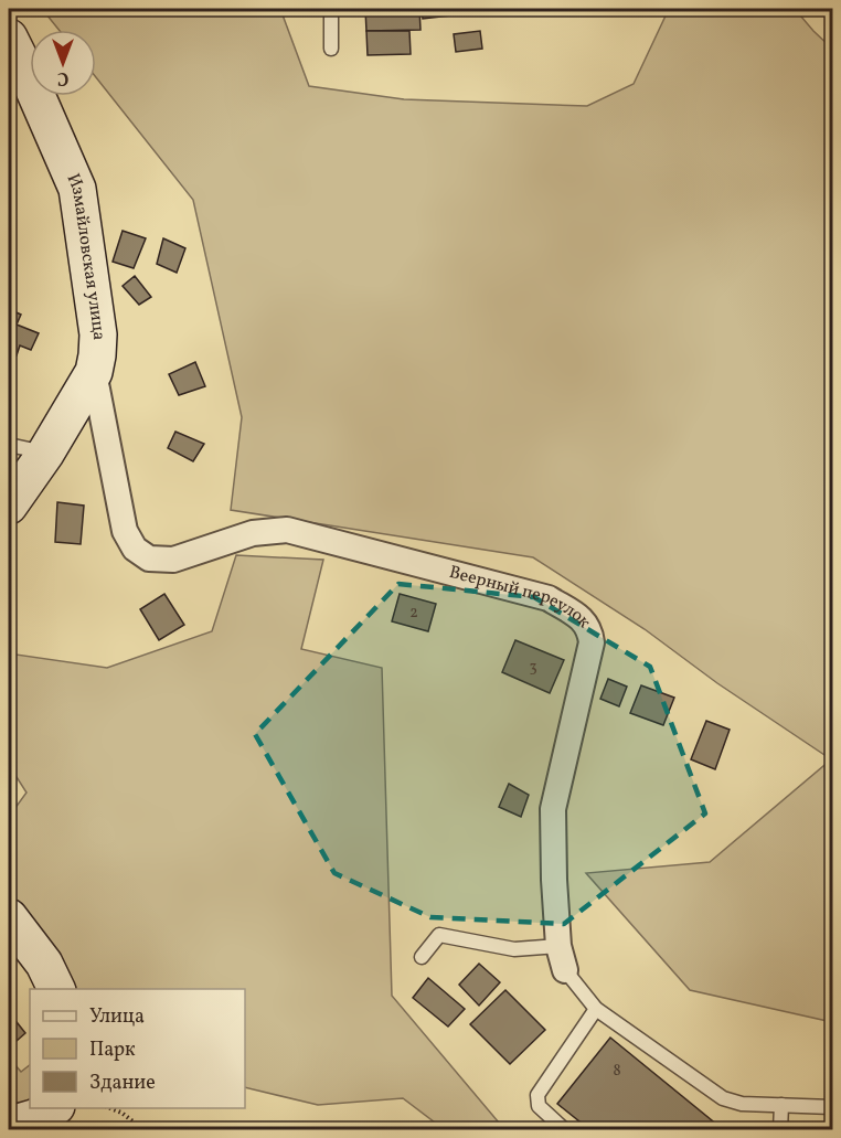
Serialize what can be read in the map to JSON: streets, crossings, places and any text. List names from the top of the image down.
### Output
{
  "streets": {
    "street": ["Измайловская улица", "Веерный переулок"]
  },
  "crossings": [
    ["Измайловская улица", "Веерный переулок"]
  ],
  "house_numbers": ["2", "3", "8"],
  "legend": ["Улица", "Парк", "Здание"],
  "north": "bottom"
}
